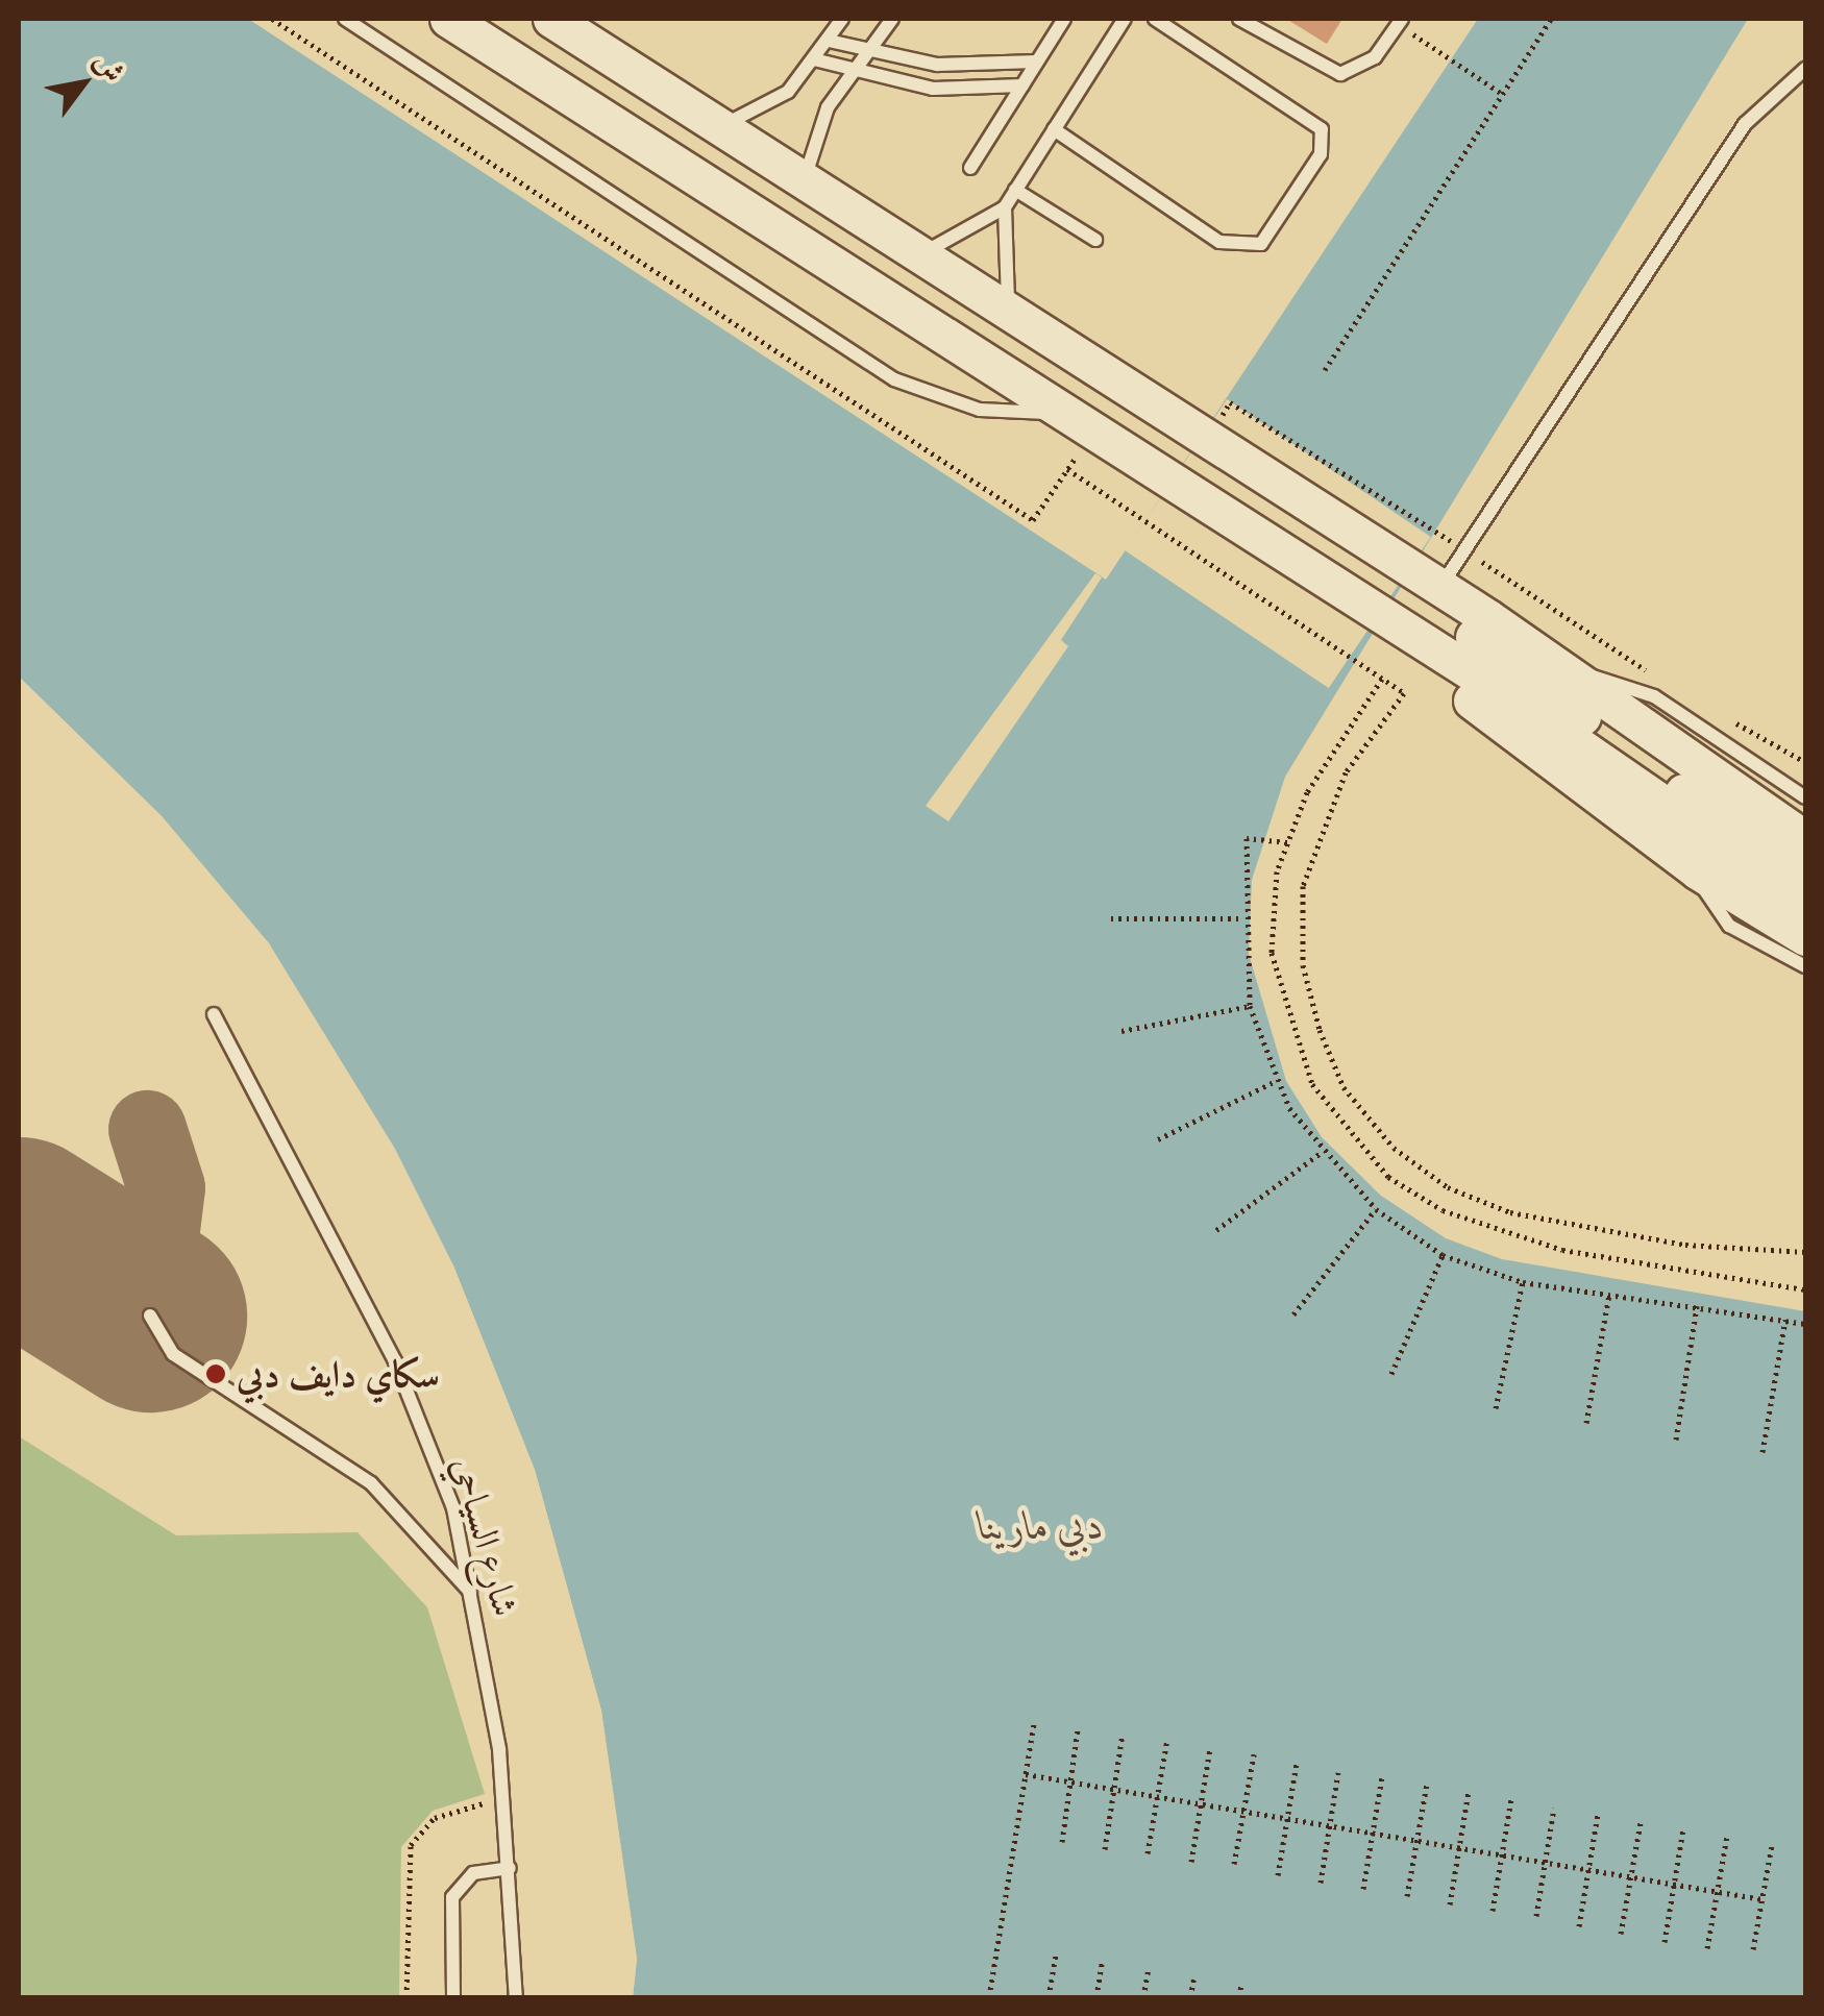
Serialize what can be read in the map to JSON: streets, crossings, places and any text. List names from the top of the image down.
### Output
{
  "streets": {
    "lane": ["شارع السياحي"]
  },
  "water": ["دبي مارينا"],
  "places": ["سكاي دايف دبي"],
  "north": "top right"
}
